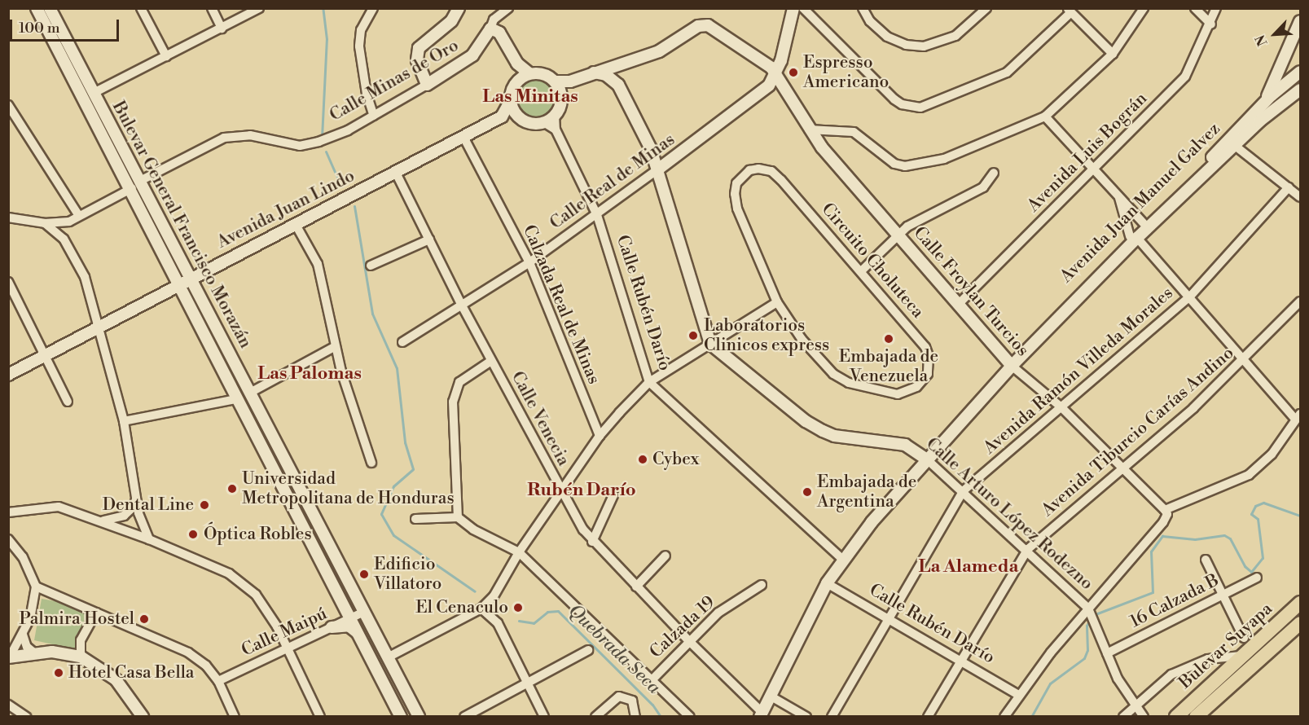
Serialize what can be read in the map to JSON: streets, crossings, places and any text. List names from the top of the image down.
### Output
{
  "streets": {
    "main road": ["Bulevar Suyapa"],
    "street": [
      "Calle Minas de Oro",
      "Avenida Luis Bográn",
      "Calle Real de Minas",
      "Avenida Juan Manuel Galvez",
      "Avenida Juan Lindo",
      "Bulevar General Francisco Morazán",
      "Circuito Choluteca",
      "Calle Froylan Turcios",
      "Calle Rubén Darío",
      "Calzada Real de Minas",
      "Avenida Ramón Villeda Morales",
      "Calle Venecia",
      "Avenida Tiburcio Carías Andino",
      "Calle Arturo López Rodezno",
      "16 Calzada B",
      "Calzada 19",
      "Calle Maipú"
    ]
  },
  "crossings": [
    ["Calle Minas de Oro", "Bulevar General Francisco Morazán"],
    ["Avenida Luis Bográn", "Calle Froylan Turcios"],
    ["Calle Real de Minas", "Calle Froylan Turcios"],
    ["Calle Real de Minas", "Calle Rubén Darío"],
    ["Calle Real de Minas", "Calzada Real de Minas"],
    ["Calle Real de Minas", "Calle Venecia"],
    ["Avenida Juan Manuel Galvez", "Calle Froylan Turcios"],
    ["Avenida Juan Manuel Galvez", "Calle Rubén Darío"],
    ["Avenida Juan Manuel Galvez", "Calle Venecia"],
    ["Avenida Juan Manuel Galvez", "Calle Arturo López Rodezno"],
    ["Avenida Juan Lindo", "Bulevar General Francisco Morazán"],
    ["Avenida Juan Lindo", "Calzada Real de Minas"],
    ["Avenida Juan Lindo", "Calle Venecia"],
    ["Bulevar General Francisco Morazán", "Calle Maipú"],
    ["Calle Froylan Turcios", "Avenida Ramón Villeda Morales"],
    ["Calle Froylan Turcios", "Avenida Tiburcio Carías Andino"],
    ["Calle Rubén Darío", "Avenida Ramón Villeda Morales"],
    ["Calle Rubén Darío", "Avenida Tiburcio Carías Andino"],
    ["Avenida Ramón Villeda Morales", "Calle Arturo López Rodezno"],
    ["Calle Venecia", "Calzada 19"],
    ["Avenida Tiburcio Carías Andino", "Calle Arturo López Rodezno"],
    ["Calle Arturo López Rodezno", "16 Calzada B"]
  ],
  "districts": [
    "Las Minitas",
    "Las Palomas",
    "Rubén Darío",
    "La Alameda"
  ],
  "water": ["Quebrada Seca"],
  "places": [
    "Espresso Americano",
    "Laboratorios Clinicos express",
    "Embajada de Venezuela",
    "Cybex",
    "Universidad Metropolitana de Honduras",
    "Embajada de Argentina",
    "Dental Line",
    "Óptica Robles",
    "Edificio Villatoro",
    "El Cenaculo",
    "Palmira Hostel",
    "Hotel Casa Bella"
  ],
  "scale_bar": "100 m",
  "north": "bottom left"
}
